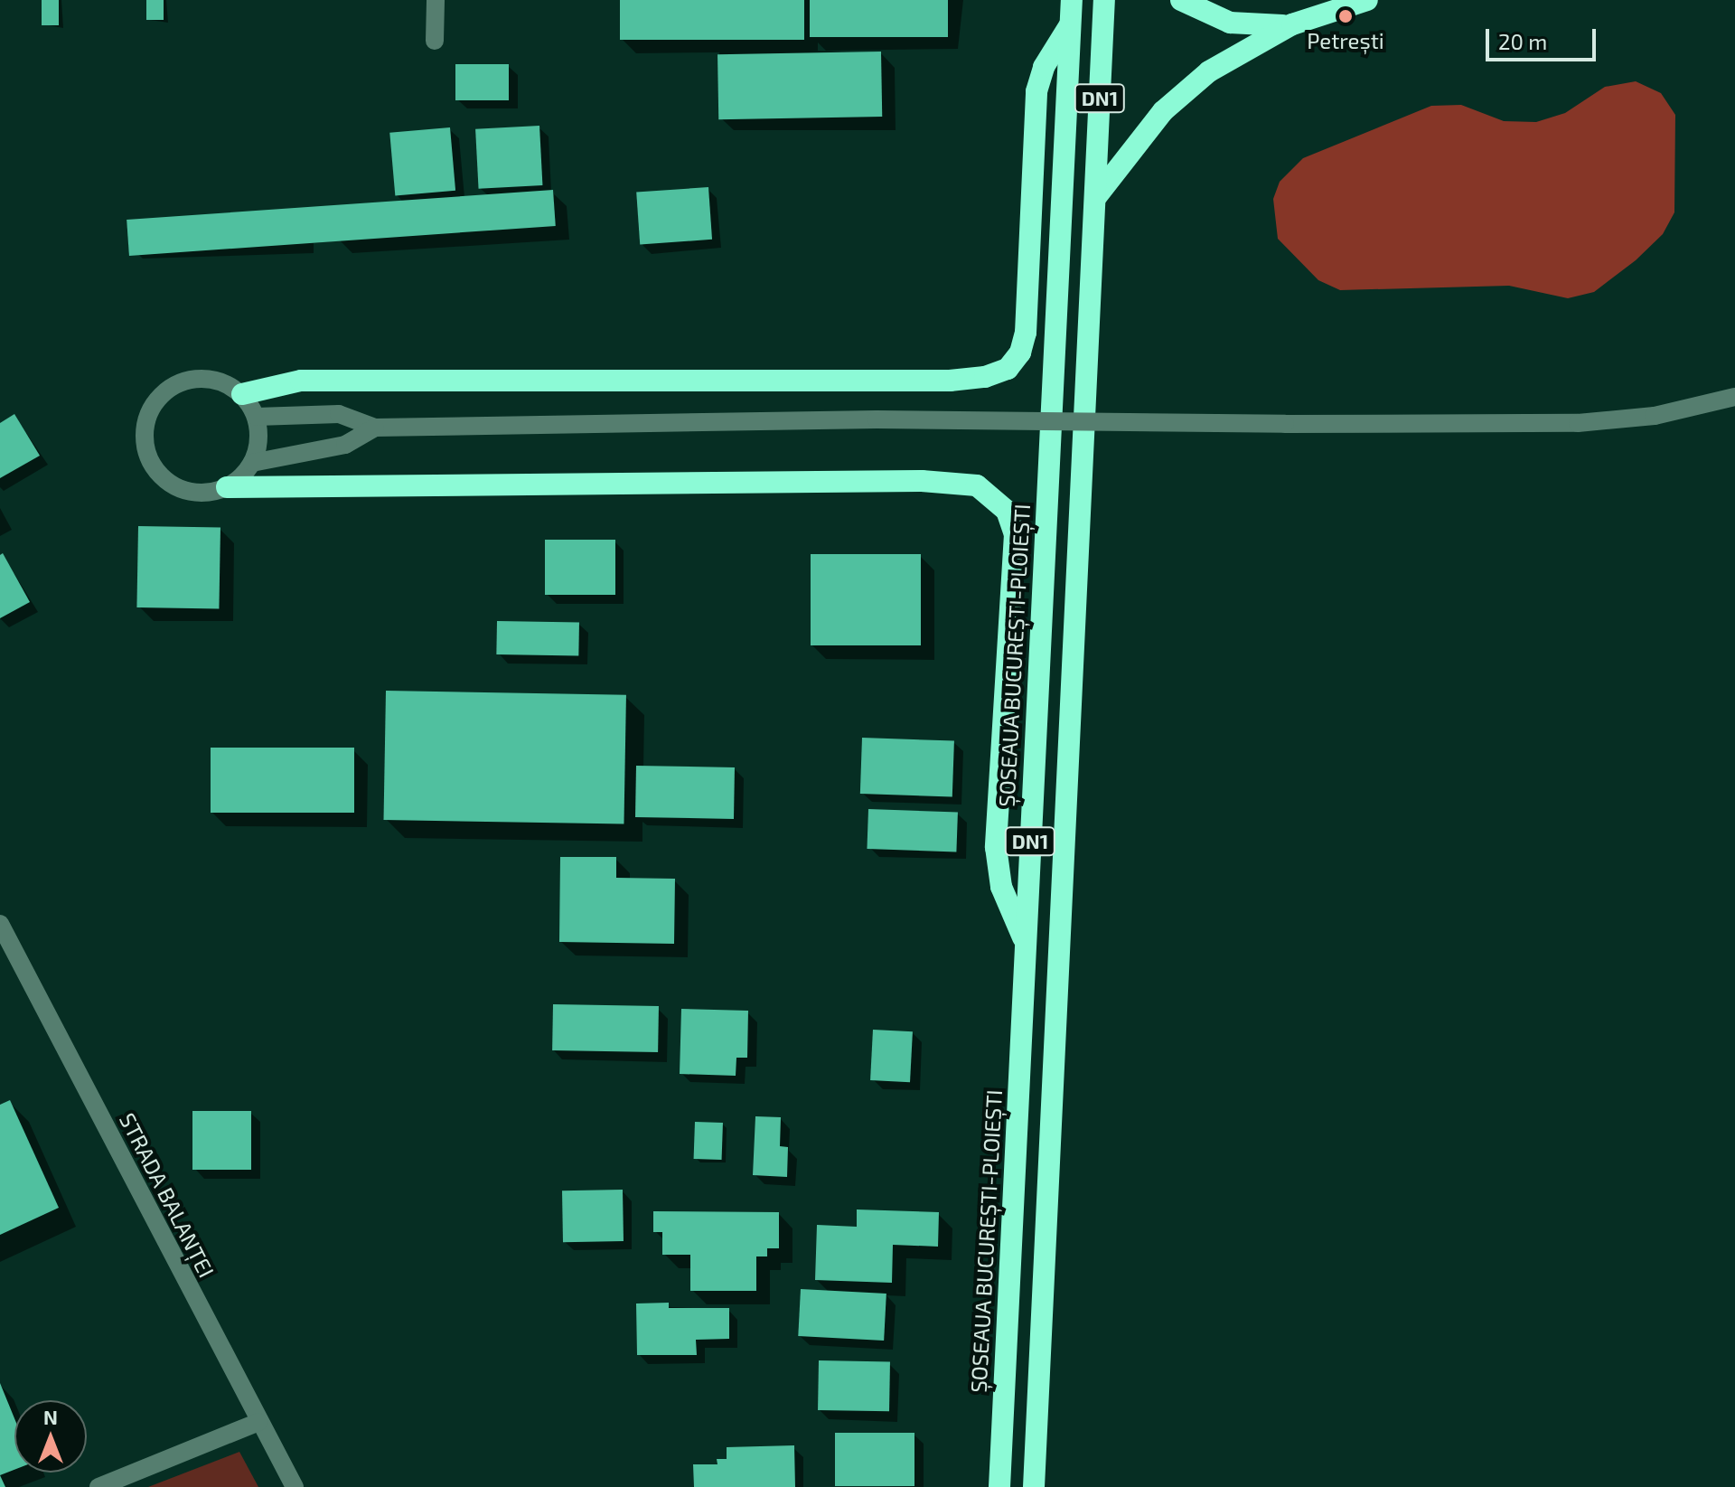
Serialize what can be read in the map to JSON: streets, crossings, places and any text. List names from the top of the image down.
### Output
{
  "streets": {
    "highway": ["DN1", "ȘOSEAUA BUCUREȘTI-PLOIEȘTI"],
    "street": ["STRADA BALANȚEI"]
  },
  "places": ["Petrești"],
  "scale_bar": "20 m",
  "north": "top"
}
